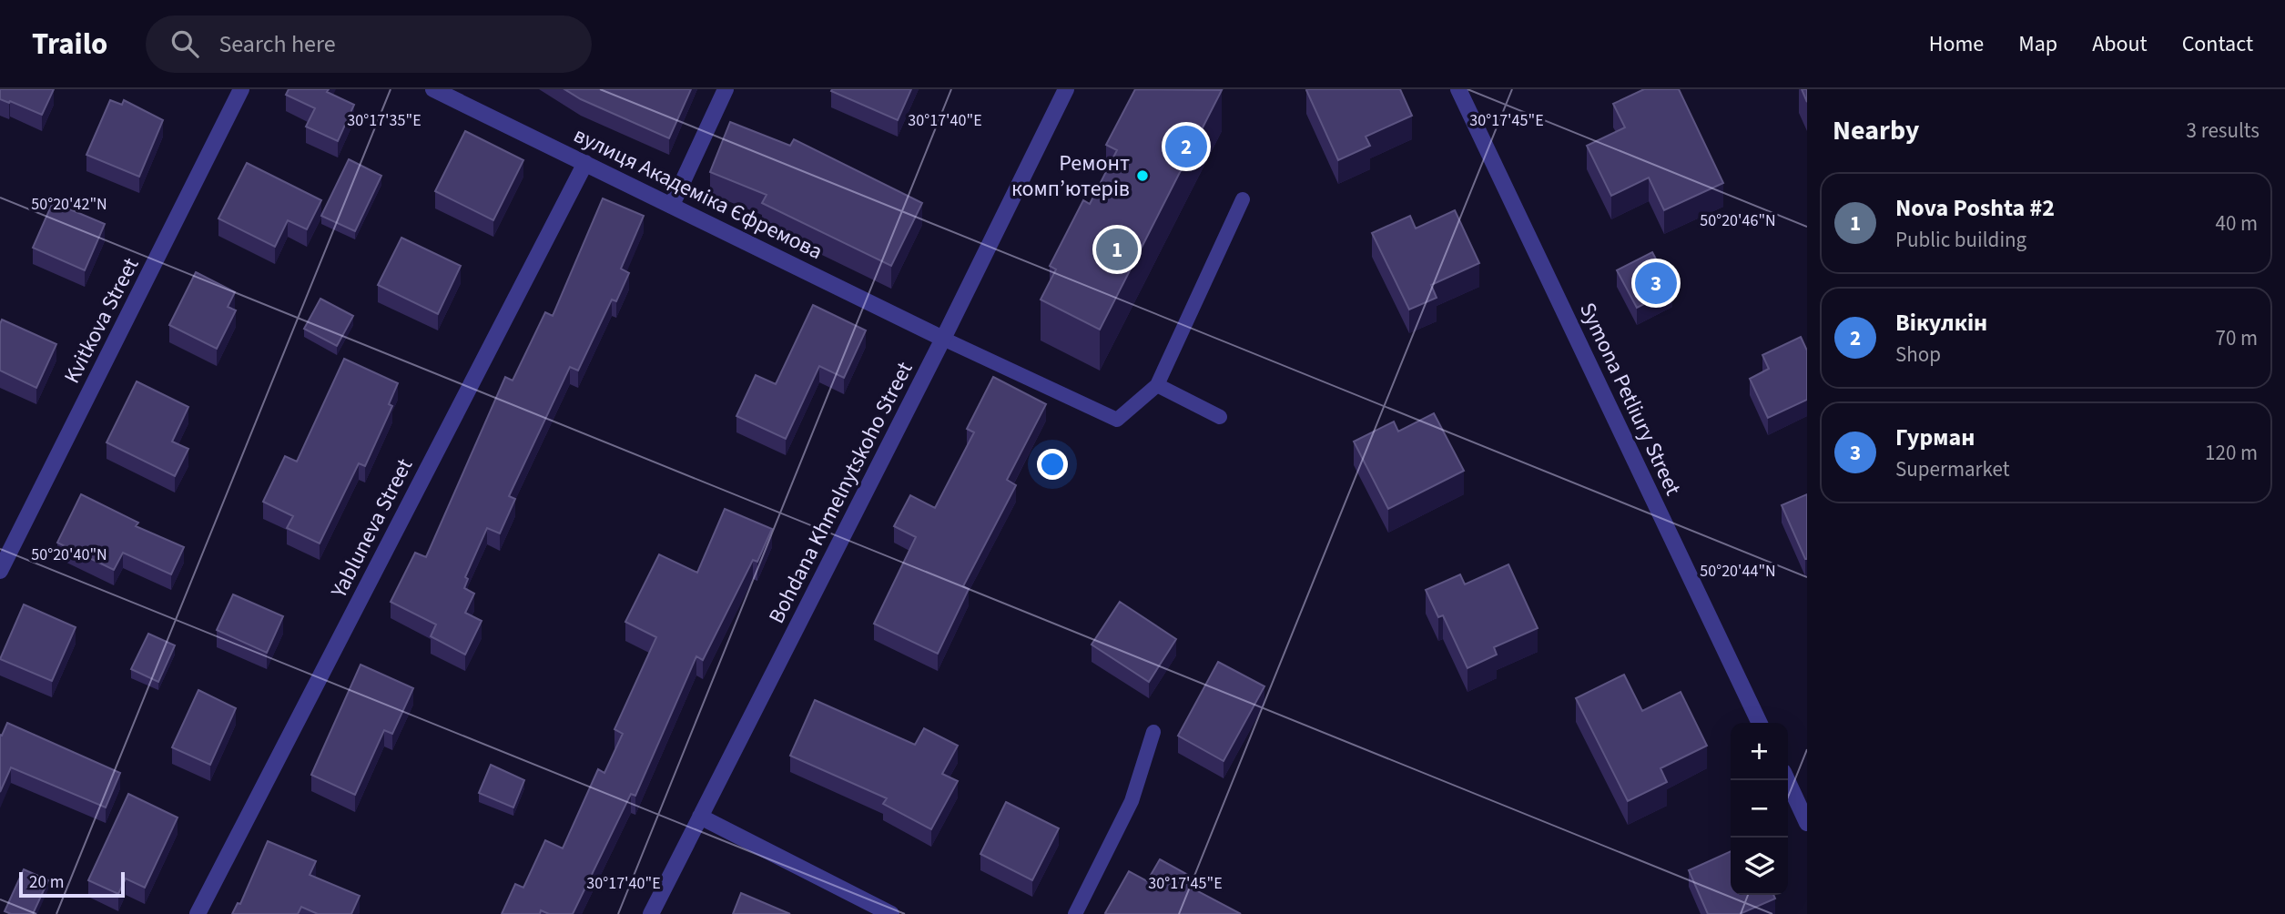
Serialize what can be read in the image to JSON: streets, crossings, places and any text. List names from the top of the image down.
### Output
{
  "streets": {
    "street": [
      "вулиця Академіка Єфремова",
      "Kvitkova Street",
      "Symona Petliury Street",
      "Bohdana Khmelnytskoho Street",
      "Yabluneva Street"
    ]
  },
  "crossings": [
    ["вулиця Академіка Єфремова", "Bohdana Khmelnytskoho Street"],
    ["вулиця Академіка Єфремова", "Yabluneva Street"]
  ],
  "places": ["Ремонт комп’ютерів"],
  "scale_bar": "20 m",
  "page": {
    "header": "Trailo",
    "search": "Search here",
    "nav": [
      "Home",
      "Map",
      "About",
      "Contact"
    ],
    "heading": ["Nearby", "3 results"],
    "pins": ["2", "1", "3"],
    "list": [
      {
        "mark": "1",
        "name": "Nova Poshta #2",
        "note": "Public building",
        "value": "40 m"
      },
      {
        "mark": "2",
        "name": "Вікулкін",
        "note": "Shop",
        "value": "70 m"
      },
      {
        "mark": "3",
        "name": "Гурман",
        "note": "Supermarket",
        "value": "120 m"
      }
    ],
    "map_buttons": ["+", "−"],
    "scale": "20 m"
  },
  "coordinates": [
    "30°17'35\"E",
    "30°17'40\"E",
    "30°17'45\"E",
    "50°20'42\"N",
    "50°20'46\"N",
    "50°20'40\"N",
    "50°20'44\"N"
  ]
}
